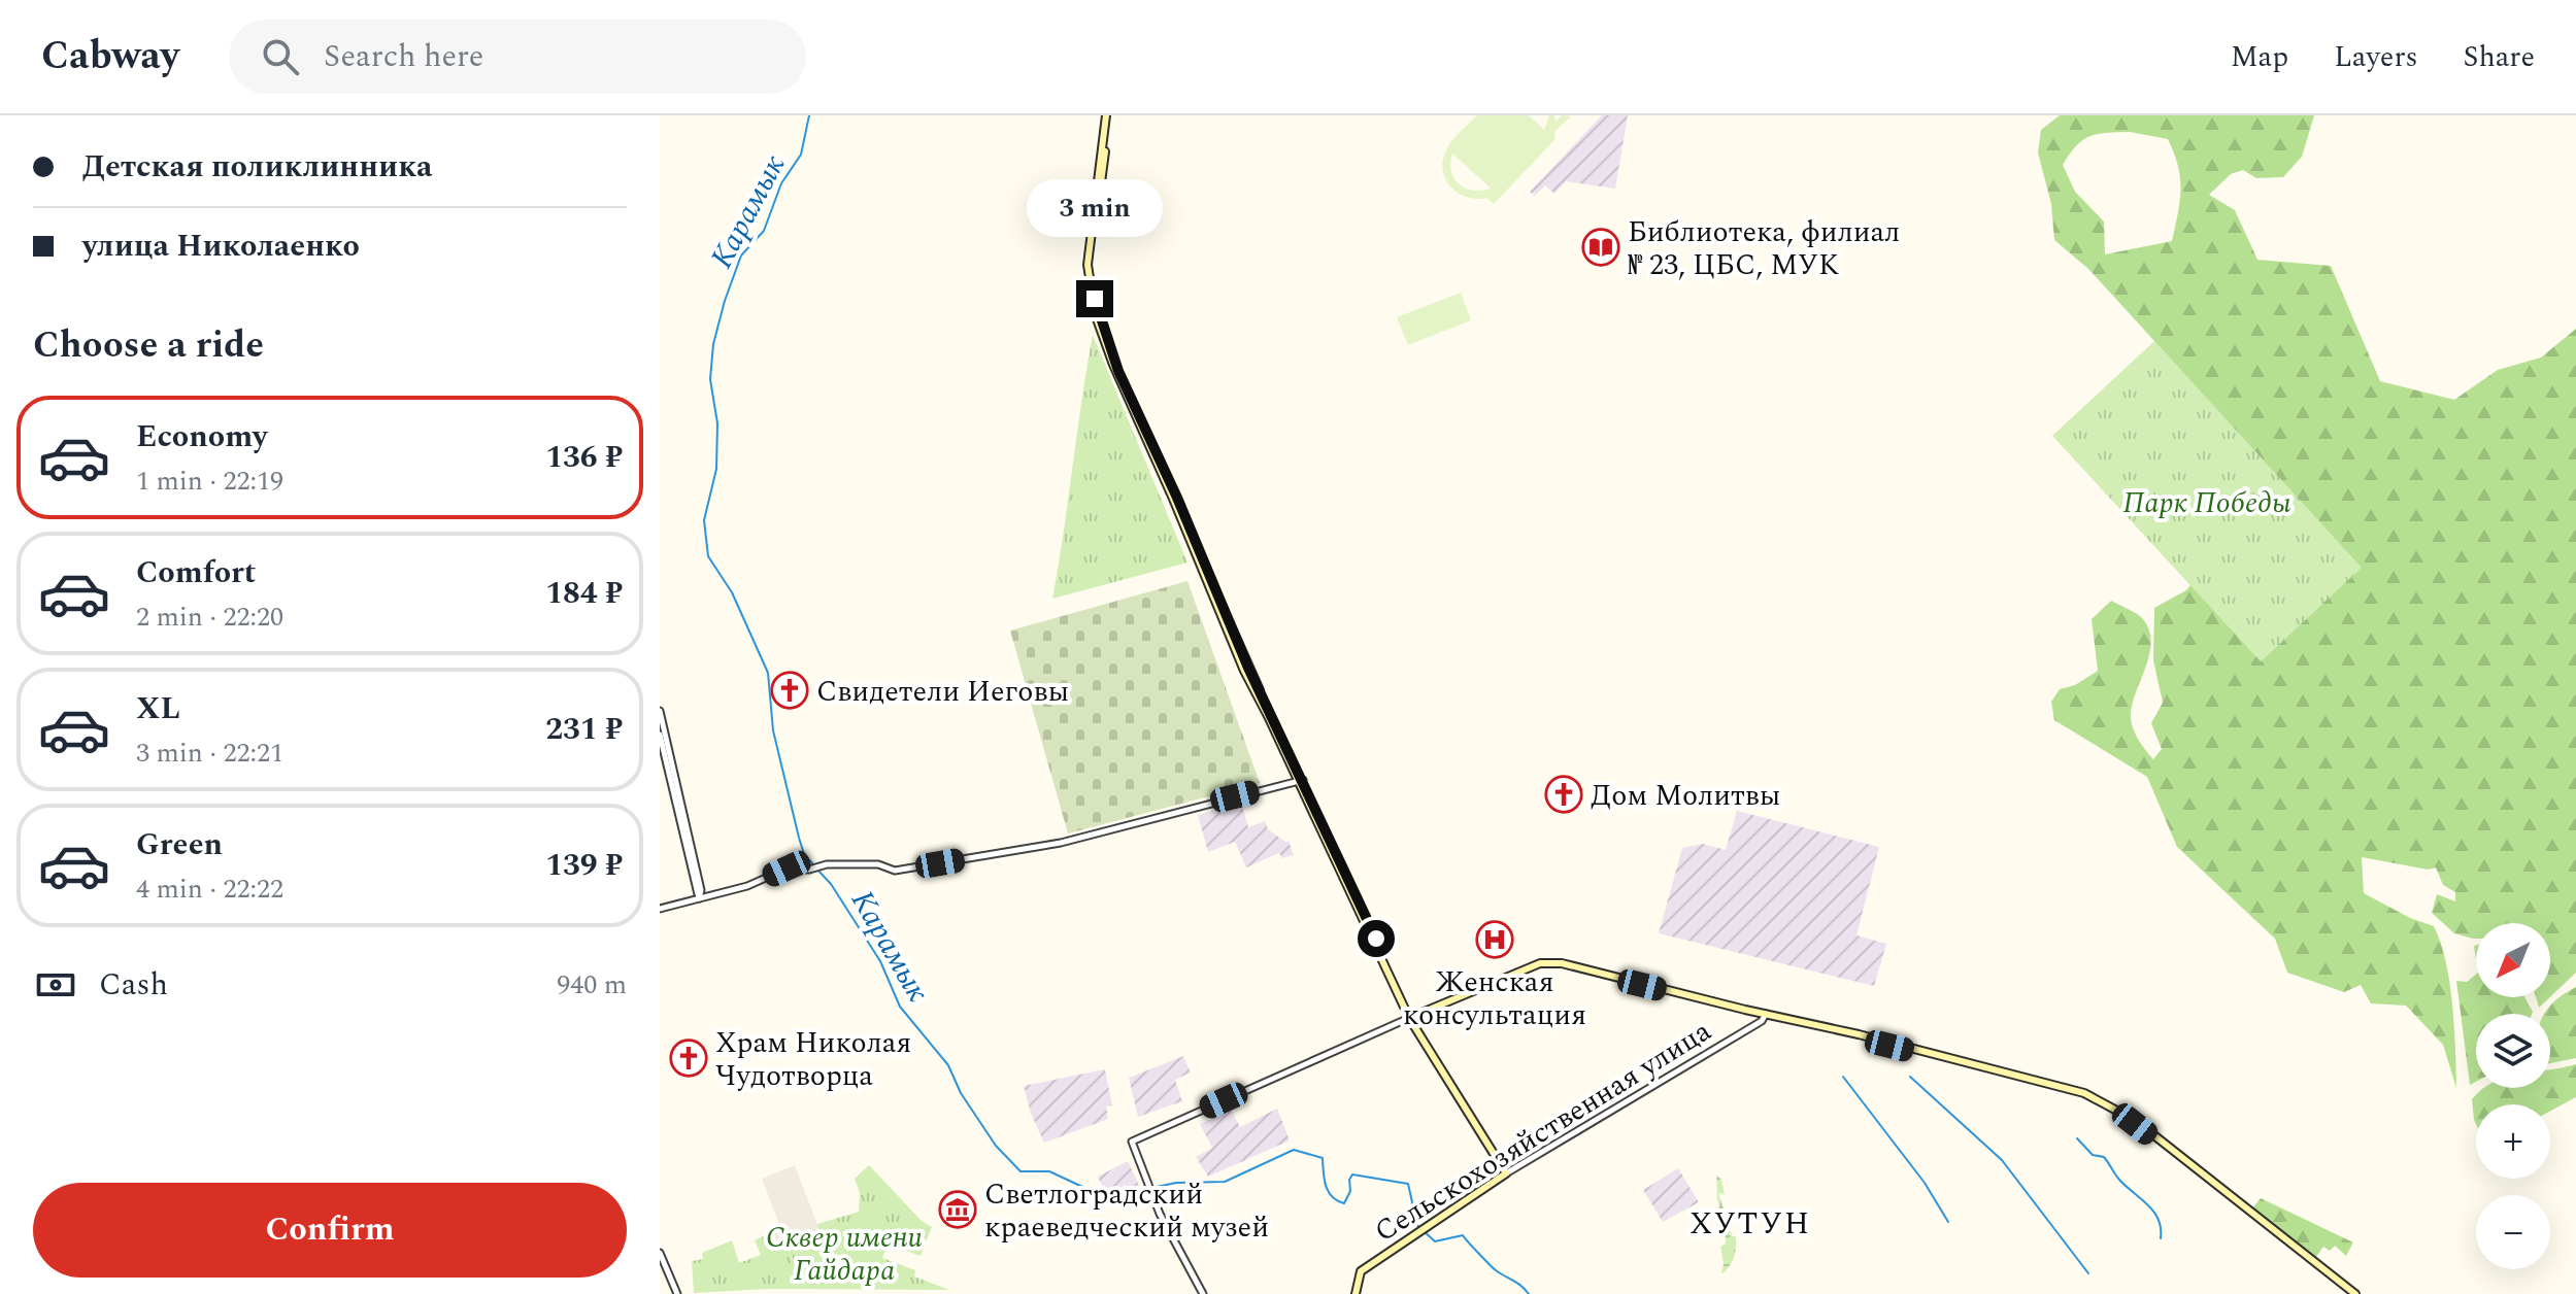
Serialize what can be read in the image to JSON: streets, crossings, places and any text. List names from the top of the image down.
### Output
{
  "streets": {
    "main road": ["Сельскохозяйственная улица"]
  },
  "districts": ["ХУТУН"],
  "water": ["Карамык"],
  "parks": ["Парк Победы", "Сквер имени Гайдара"],
  "places": {
    "library": ["Библиотека, филиал № 23, ЦБС, МУК"],
    "church": ["Свидетели Иеговы", "Дом Молитвы", "Храм Николая Чудотворца"],
    "hospital": ["Женская консультация"],
    "museum": ["Светлоградский краеведческий музей"]
  },
  "north": "bottom left",
  "page": {
    "header": "Cabway",
    "search": "Search here",
    "nav": ["Map", "Layers", "Share"],
    "banner": ["Детская поликлинника", "улица Николаенко"],
    "bubble": "3 min",
    "heading": "Choose a ride",
    "list": [
      {
        "name": "Economy",
        "note": "1 min · 22:19",
        "value": "136 ₽"
      },
      {
        "name": "Comfort",
        "note": "2 min · 22:20",
        "value": "184 ₽"
      },
      {
        "name": "XL",
        "note": "3 min · 22:21",
        "value": "231 ₽"
      },
      {
        "name": "Green",
        "note": "4 min · 22:22",
        "value": "139 ₽"
      }
    ],
    "map_buttons": ["+", "−"],
    "pay": ["Cash", "940 m"],
    "buttons": "Confirm"
  }
}
